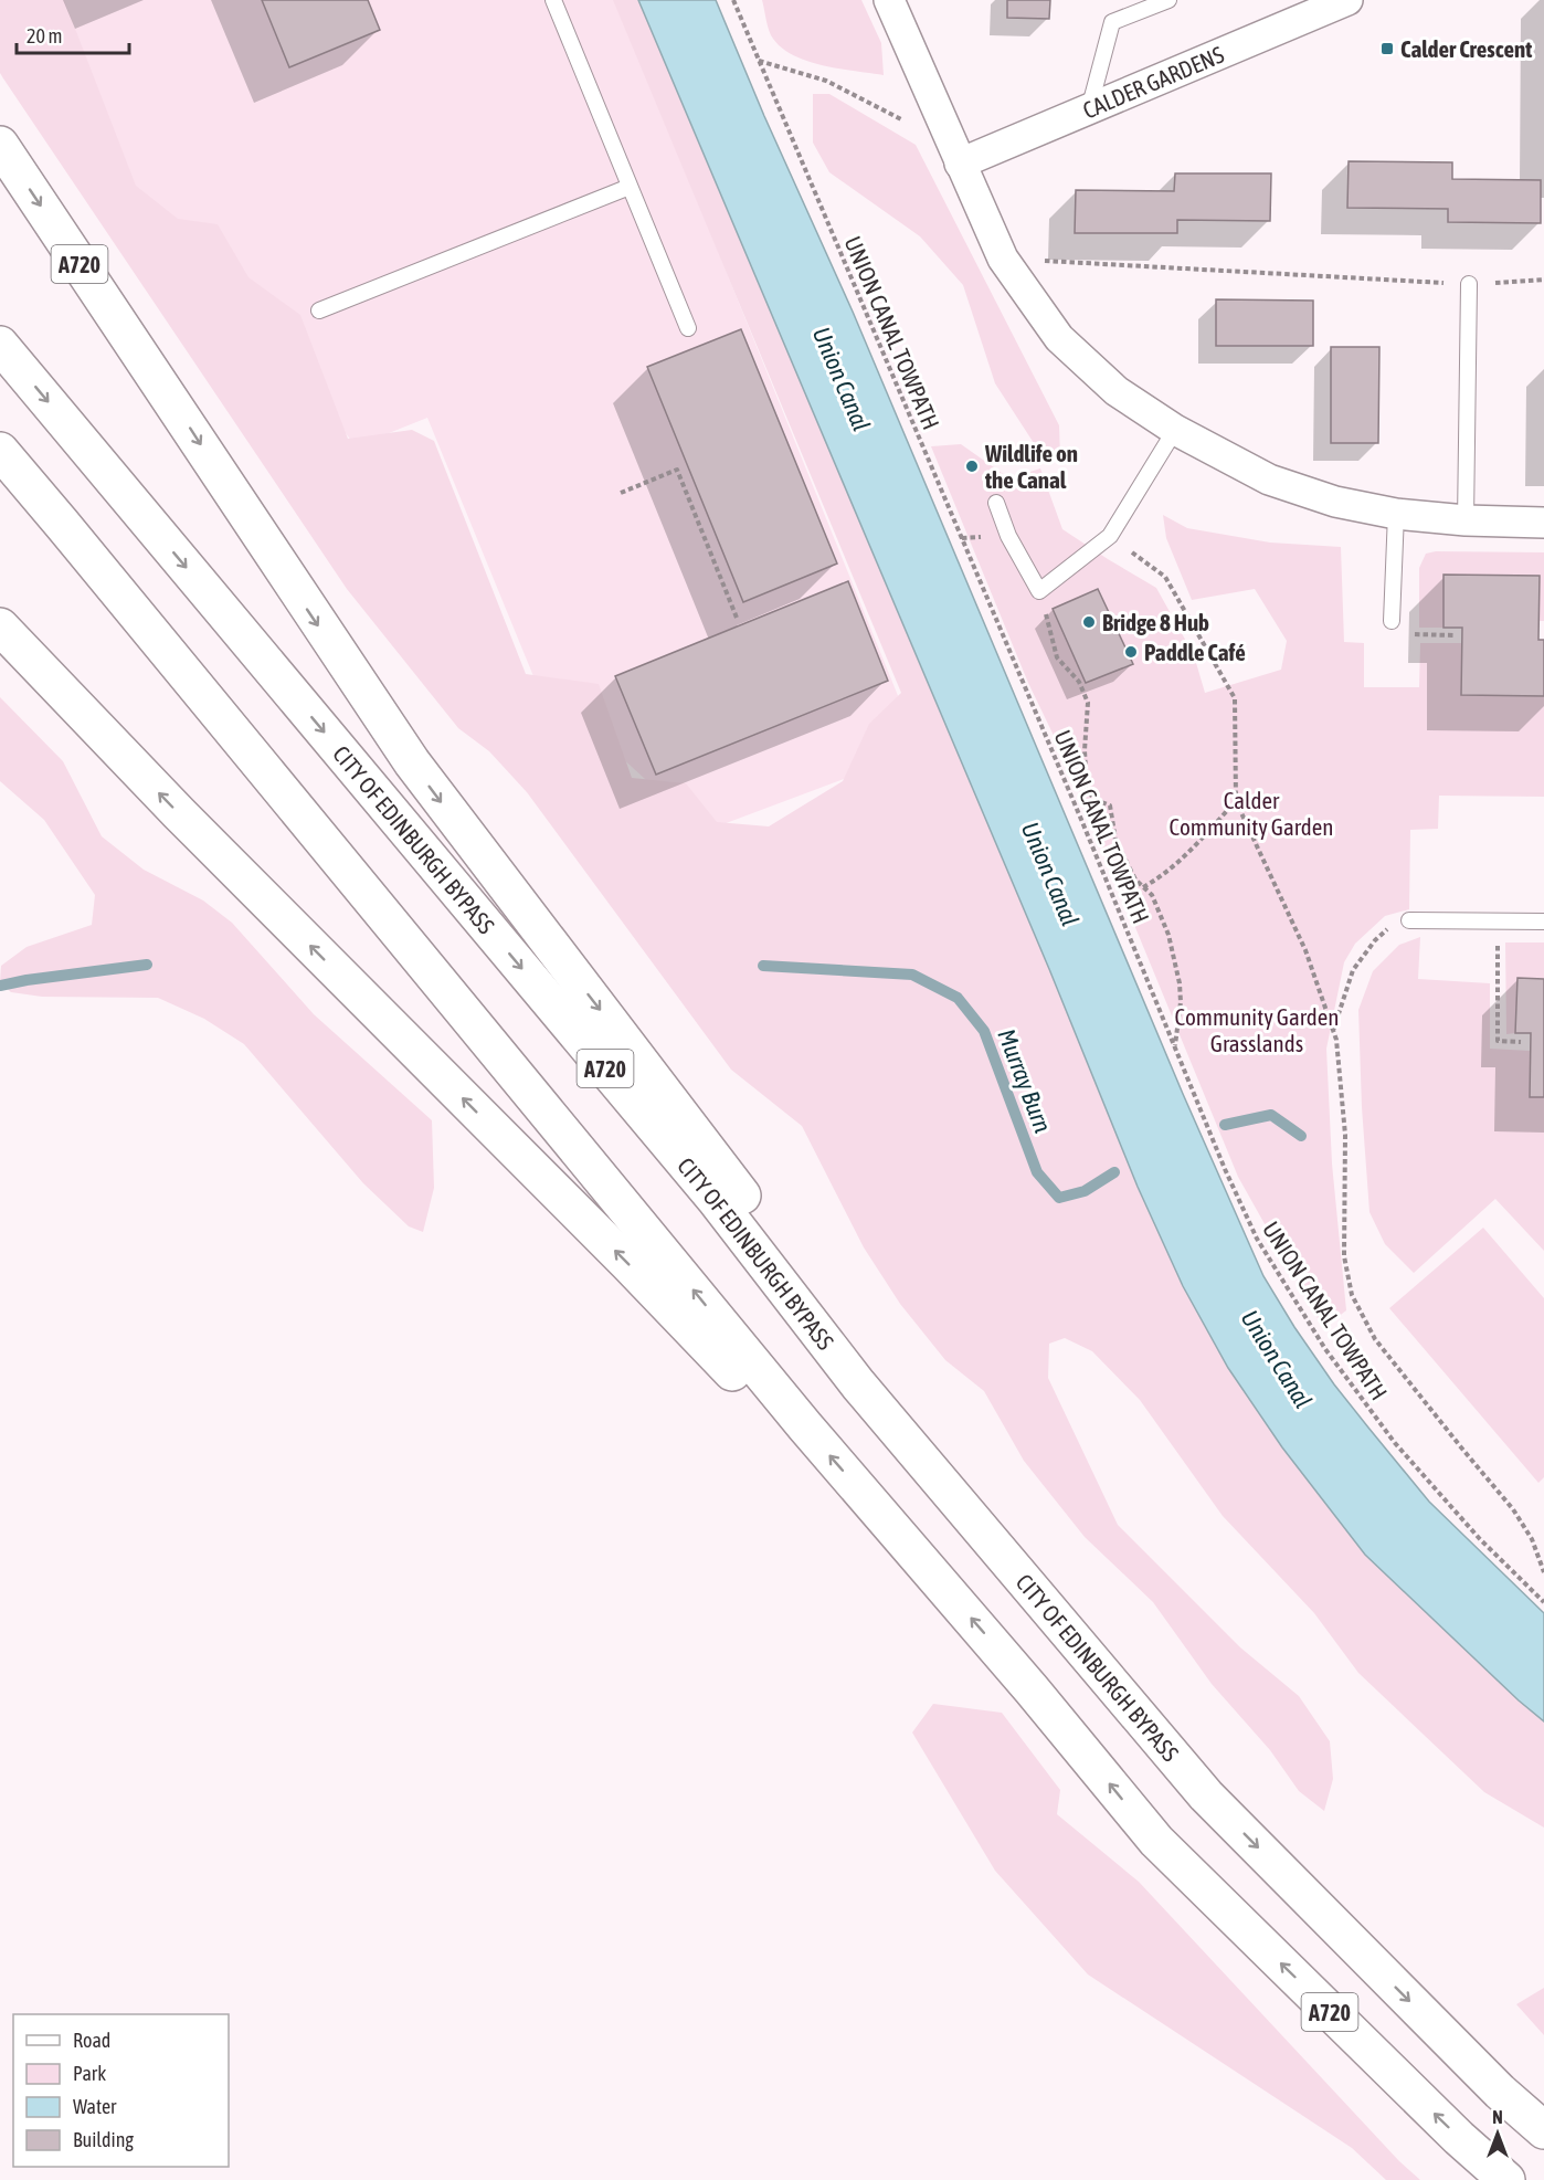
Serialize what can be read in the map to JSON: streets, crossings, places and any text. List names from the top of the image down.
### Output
{
  "streets": {
    "highway": ["A720", "CITY OF EDINBURGH BYPASS"],
    "street": ["CALDER GARDENS"],
    "path": ["UNION CANAL TOWPATH"]
  },
  "crossings": [
    ["A720", "CITY OF EDINBURGH BYPASS"]
  ],
  "water": ["Union Canal", "Murray Burn"],
  "parks": ["Calder Community Garden", "Community Garden Grasslands"],
  "places": {
    "transit": ["Calder Crescent"],
    "other": ["Wildlife on the Canal", "Bridge 8 Hub", "Paddle Café"]
  },
  "legend": [
    "Road",
    "Park",
    "Water",
    "Building"
  ],
  "scale_bar": "20 m",
  "north": "top"
}
